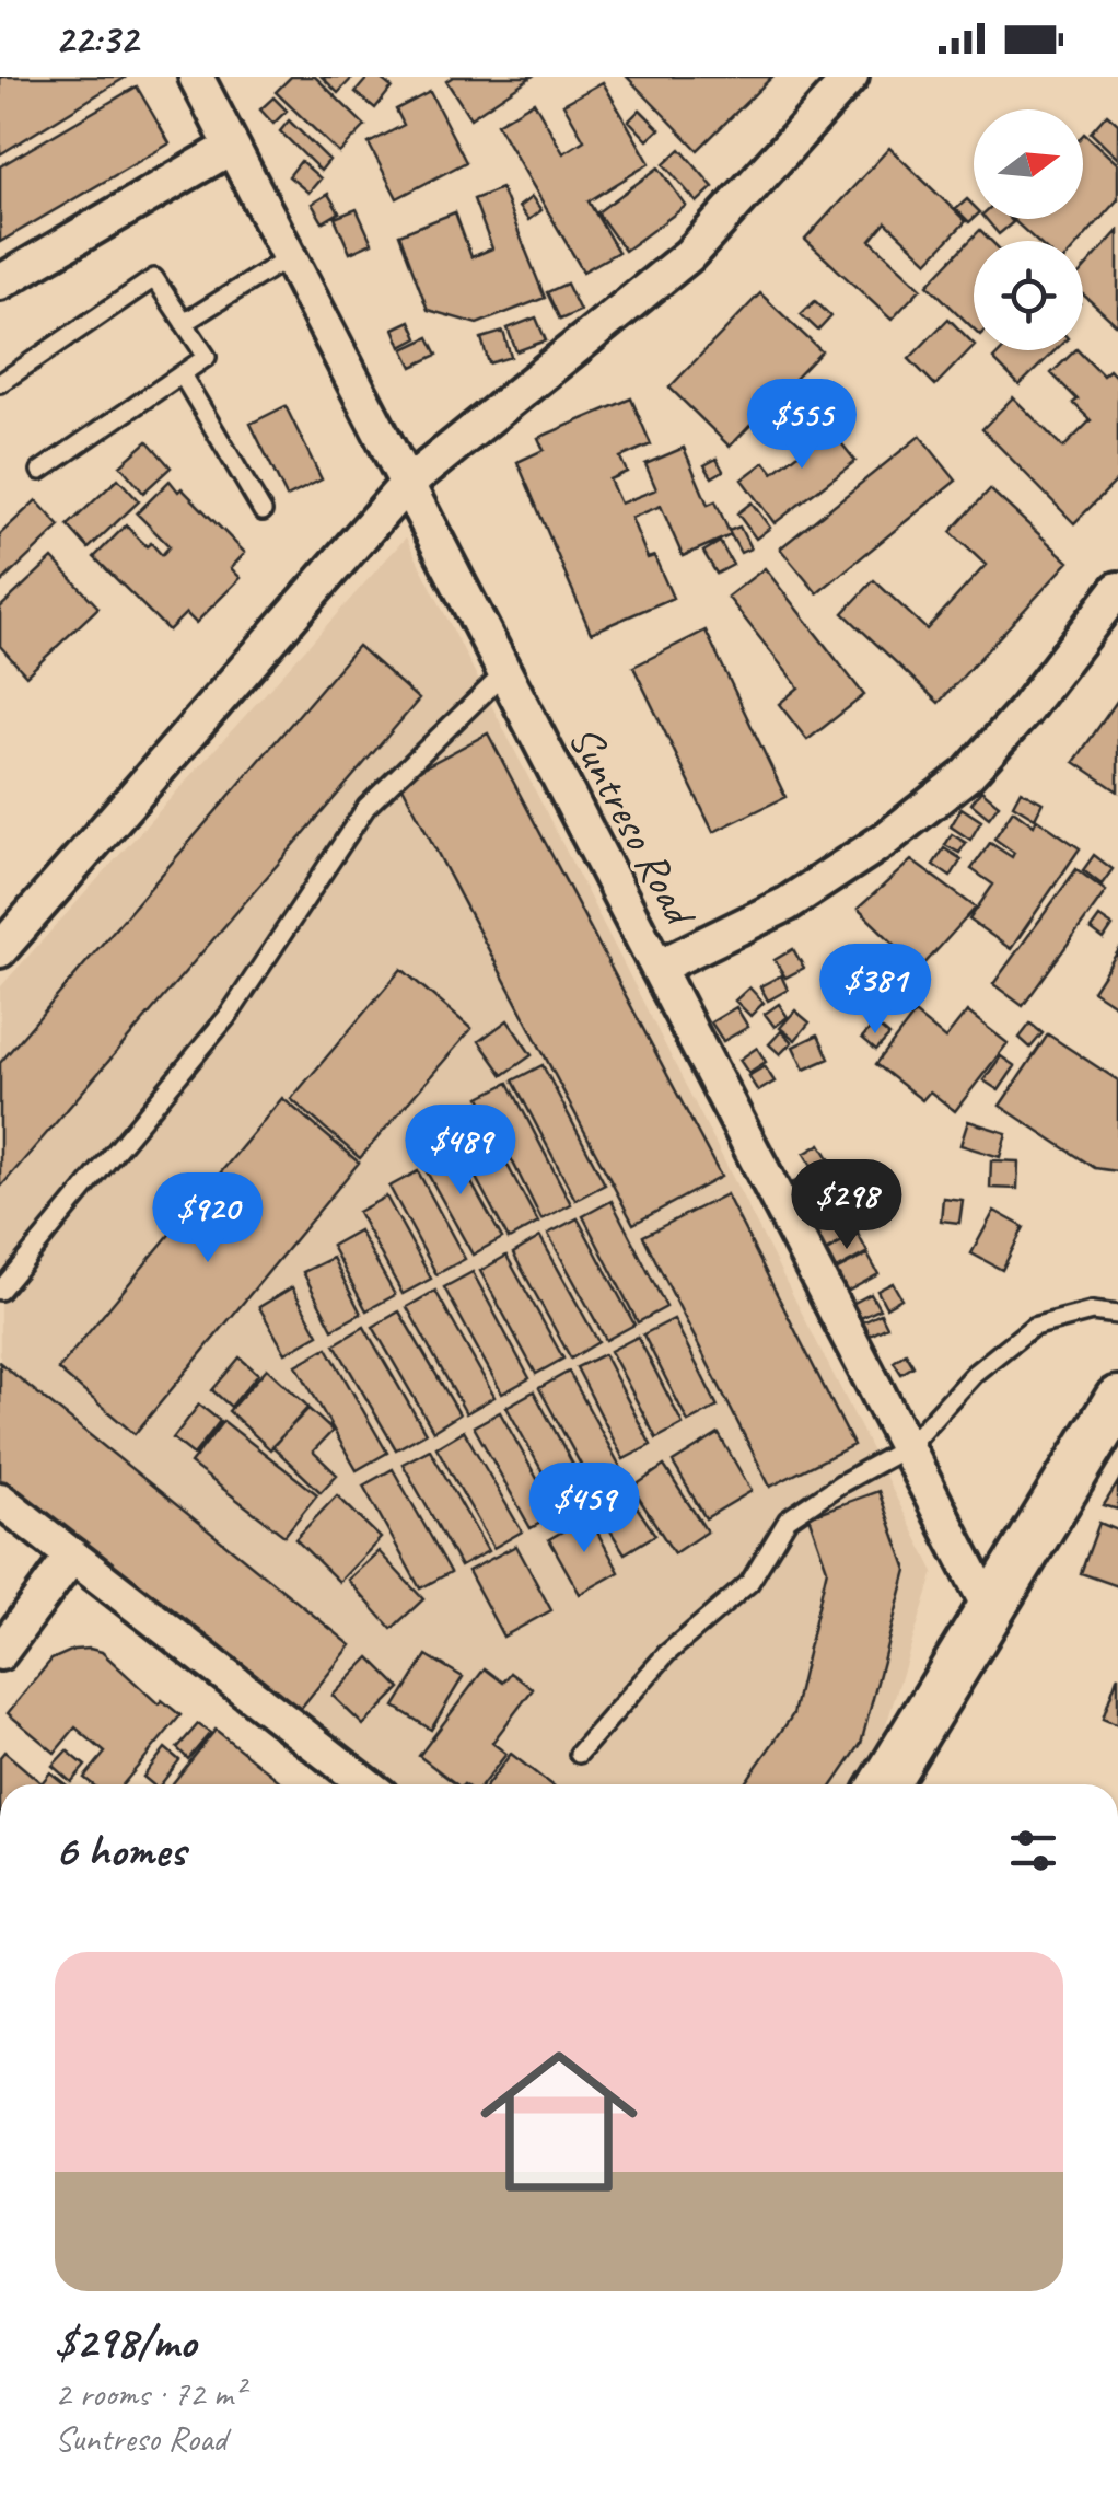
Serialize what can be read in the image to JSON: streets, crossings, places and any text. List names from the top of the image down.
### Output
{
  "streets": {
    "street": ["Suntreso Road"]
  },
  "north": "right",
  "page": {
    "status": "22:32",
    "price": [
      "$555",
      "$381",
      "$489",
      "$298",
      "$920",
      "$459"
    ],
    "heading": "6 homes",
    "list": [
      {
        "name": "$298/mo",
        "note": "2 rooms · 72 m² · Suntreso Road"
      }
    ]
  }
}
